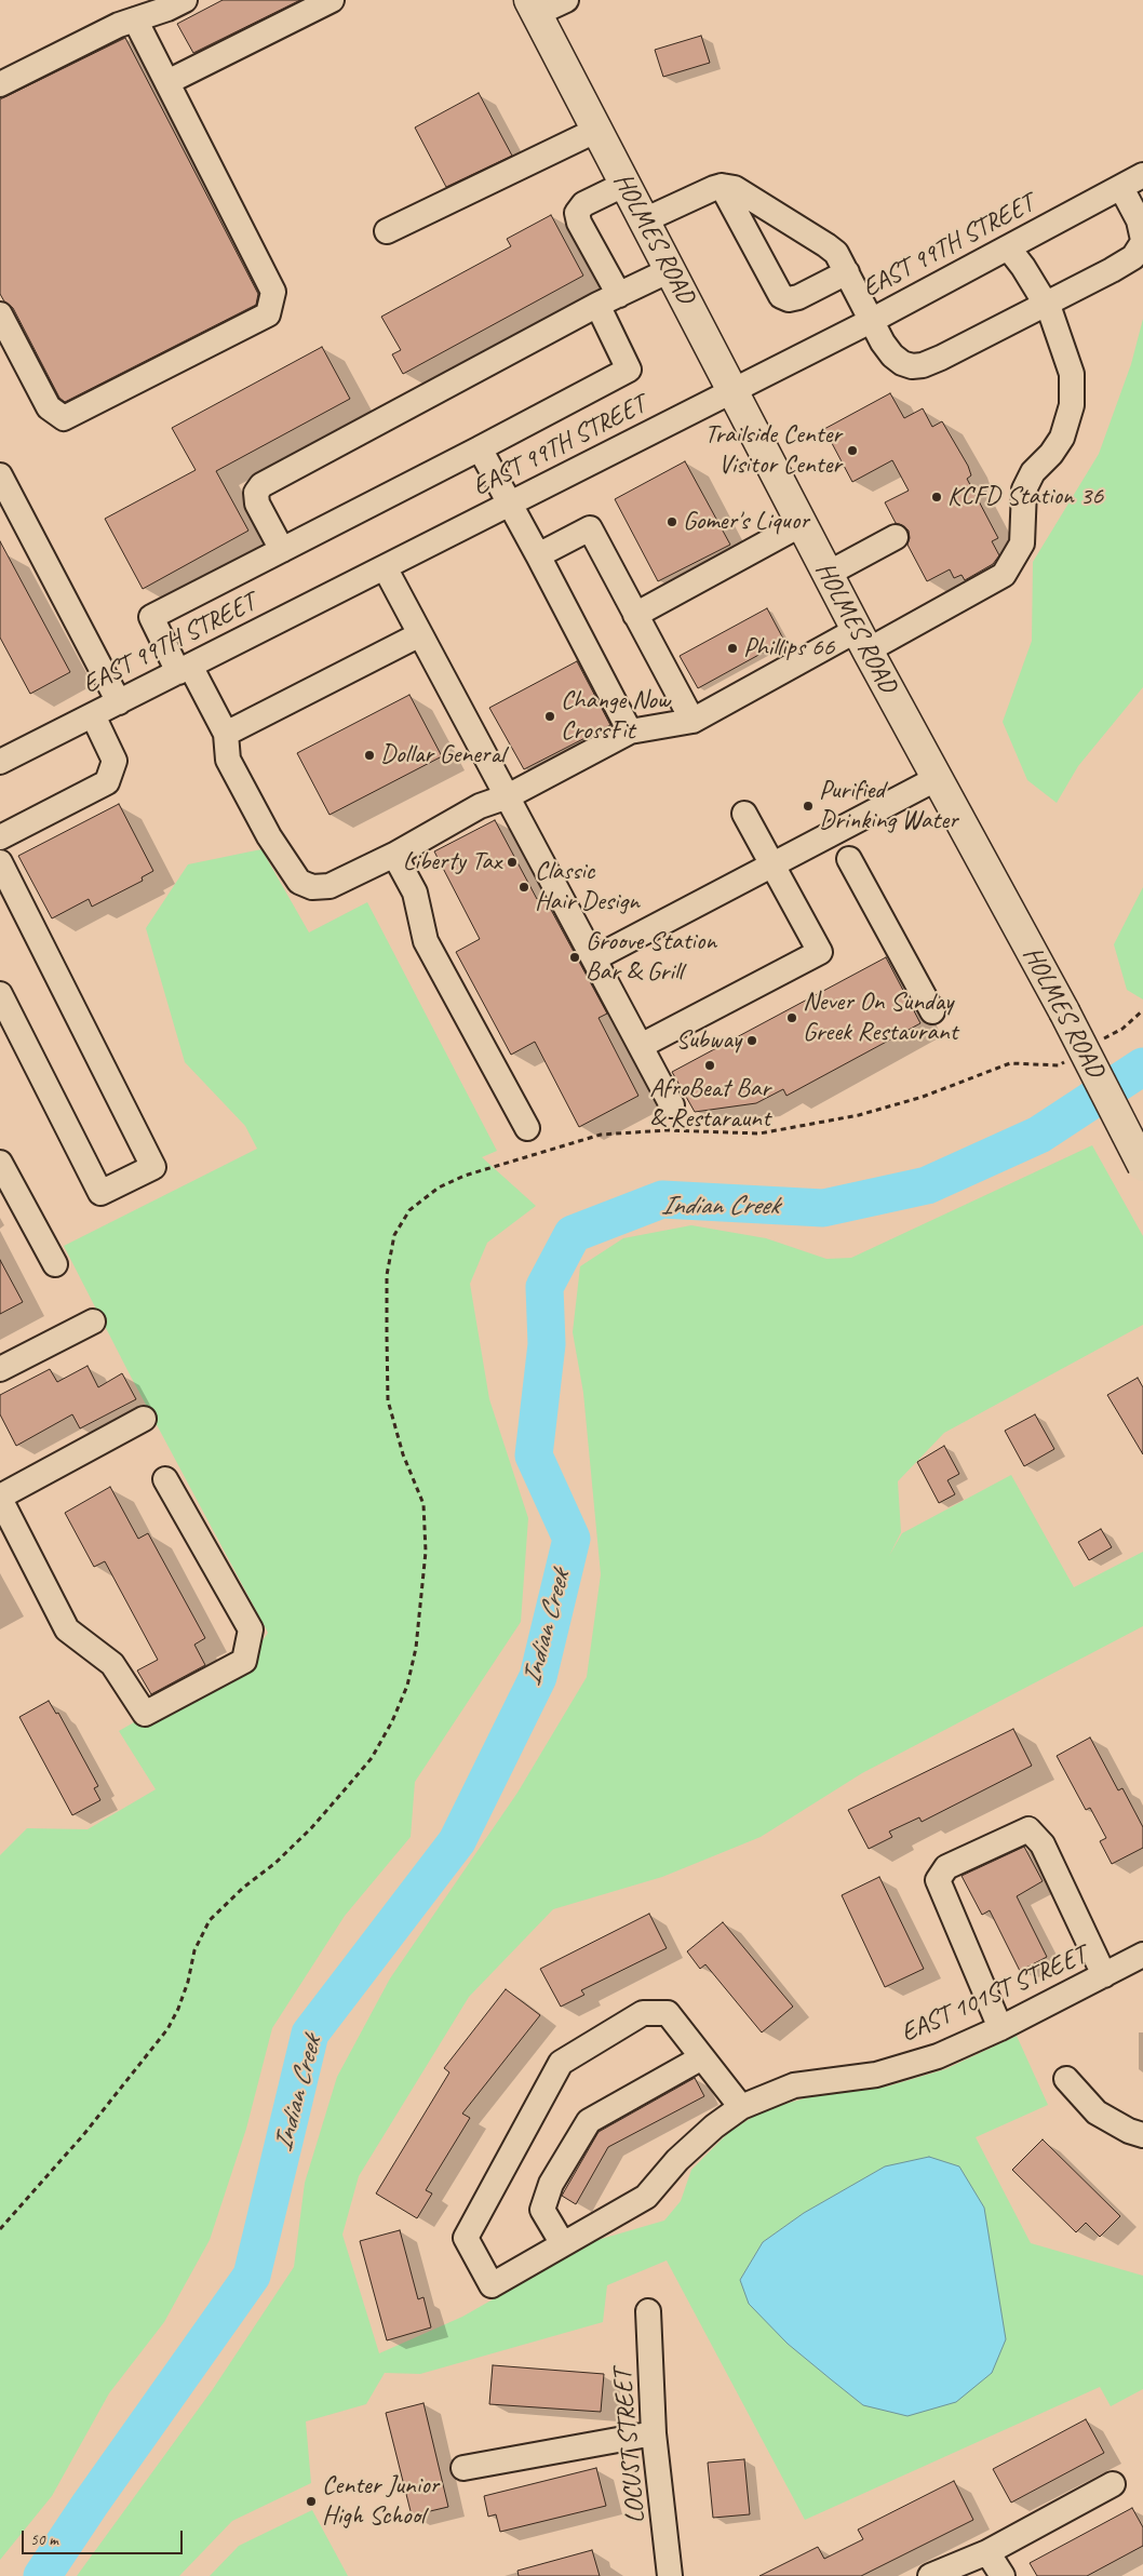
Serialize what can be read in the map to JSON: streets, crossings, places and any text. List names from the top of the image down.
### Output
{
  "streets": {
    "main road": ["HOLMES ROAD"],
    "street": ["EAST 99TH STREET", "EAST 101ST STREET", "LOCUST STREET"]
  },
  "crossings": [
    ["HOLMES ROAD", "EAST 99TH STREET"]
  ],
  "water": ["Indian Creek"],
  "places": [
    "Trailside Center Visitor Center",
    "KCFD Station 36",
    "Gomer's Liquor",
    "Phillips 66",
    "Change Now CrossFit",
    "Dollar General",
    "Purified Drinking Water",
    "Liberty Tax",
    "Classic Hair Design",
    "Groove Station Bar & Grill",
    "Never On Sunday Greek Restaurant",
    "Subway",
    "AfroBeat Bar & Restaraunt",
    "Center Junior High School"
  ],
  "scale_bar": "50 m"
}
